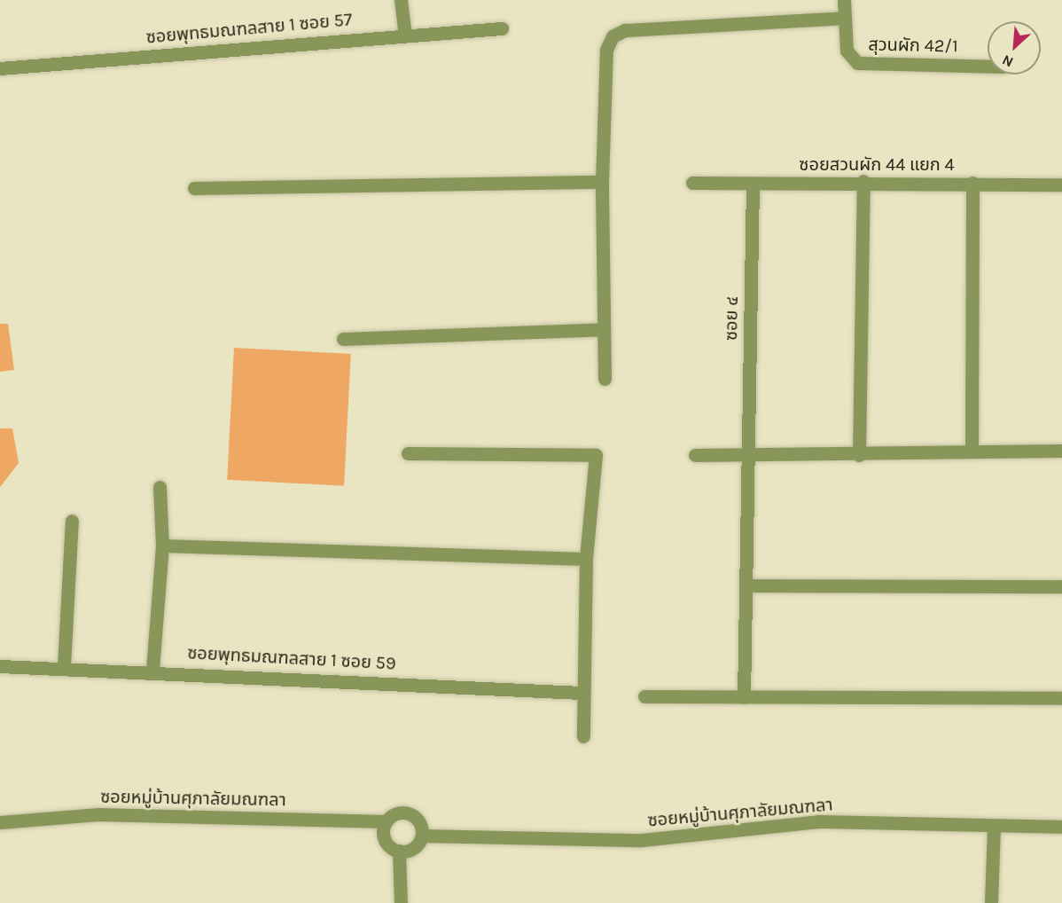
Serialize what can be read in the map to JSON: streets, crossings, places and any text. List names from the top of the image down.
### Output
{
  "streets": {
    "street": [
      "ซอยพุทธมณฑลสาย 1 ซอย 57",
      "สุวนผัก 42/1",
      "ซอยสวนผัก 44 แยก 4",
      "ซอย ๔",
      "ซอยพุทธมณฑลสาย 1 ซอย 59",
      "ซอยหมู่บ้านศุภาลัยมณฑลา"
    ]
  },
  "crossings": [
    ["ซอยสวนผัก 44 แยก 4", "ซอย ๔"]
  ],
  "north": "bottom left"
}
